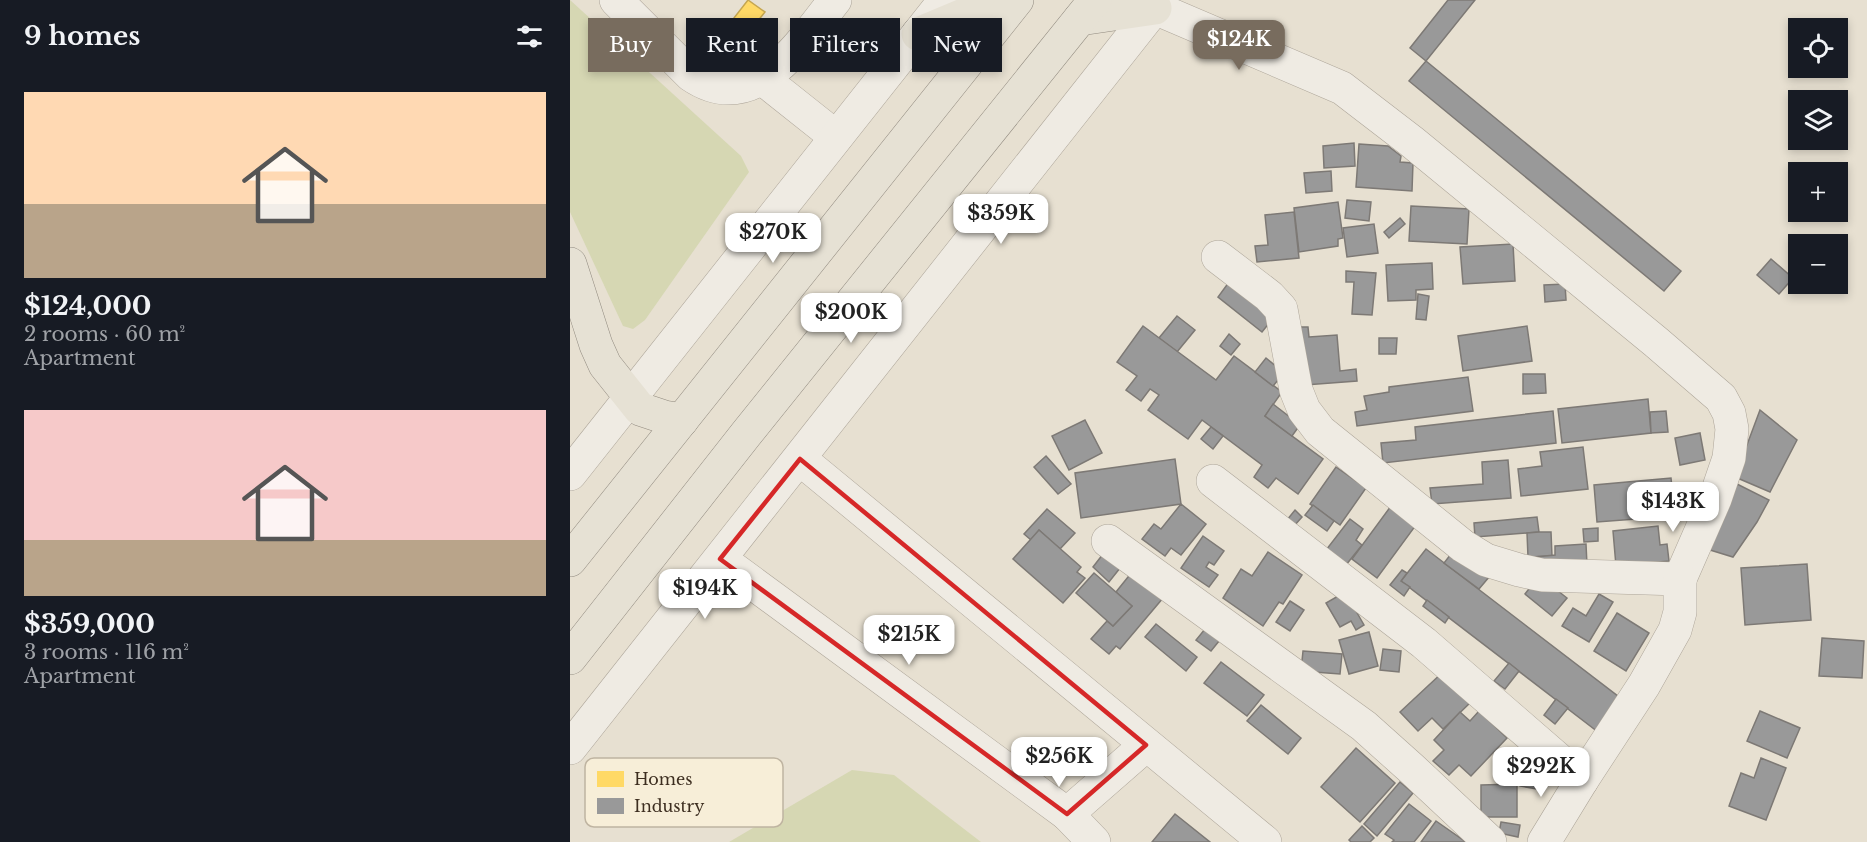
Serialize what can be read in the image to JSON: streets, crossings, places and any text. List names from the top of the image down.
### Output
{
  "legend": ["Homes", "Industry"],
  "page": {
    "heading": "9 homes",
    "map_buttons": ["+", "−"],
    "chip": [
      "Buy",
      "Rent",
      "Filters",
      "New"
    ],
    "price": [
      "$124K",
      "$359K",
      "$270K",
      "$200K",
      "$143K",
      "$194K",
      "$215K",
      "$256K",
      "$292K"
    ],
    "list": [
      {
        "name": "$124,000",
        "note": "2 rooms · 60 m² · Apartment"
      },
      {
        "name": "$359,000",
        "note": "3 rooms · 116 m² · Apartment"
      }
    ]
  }
}
